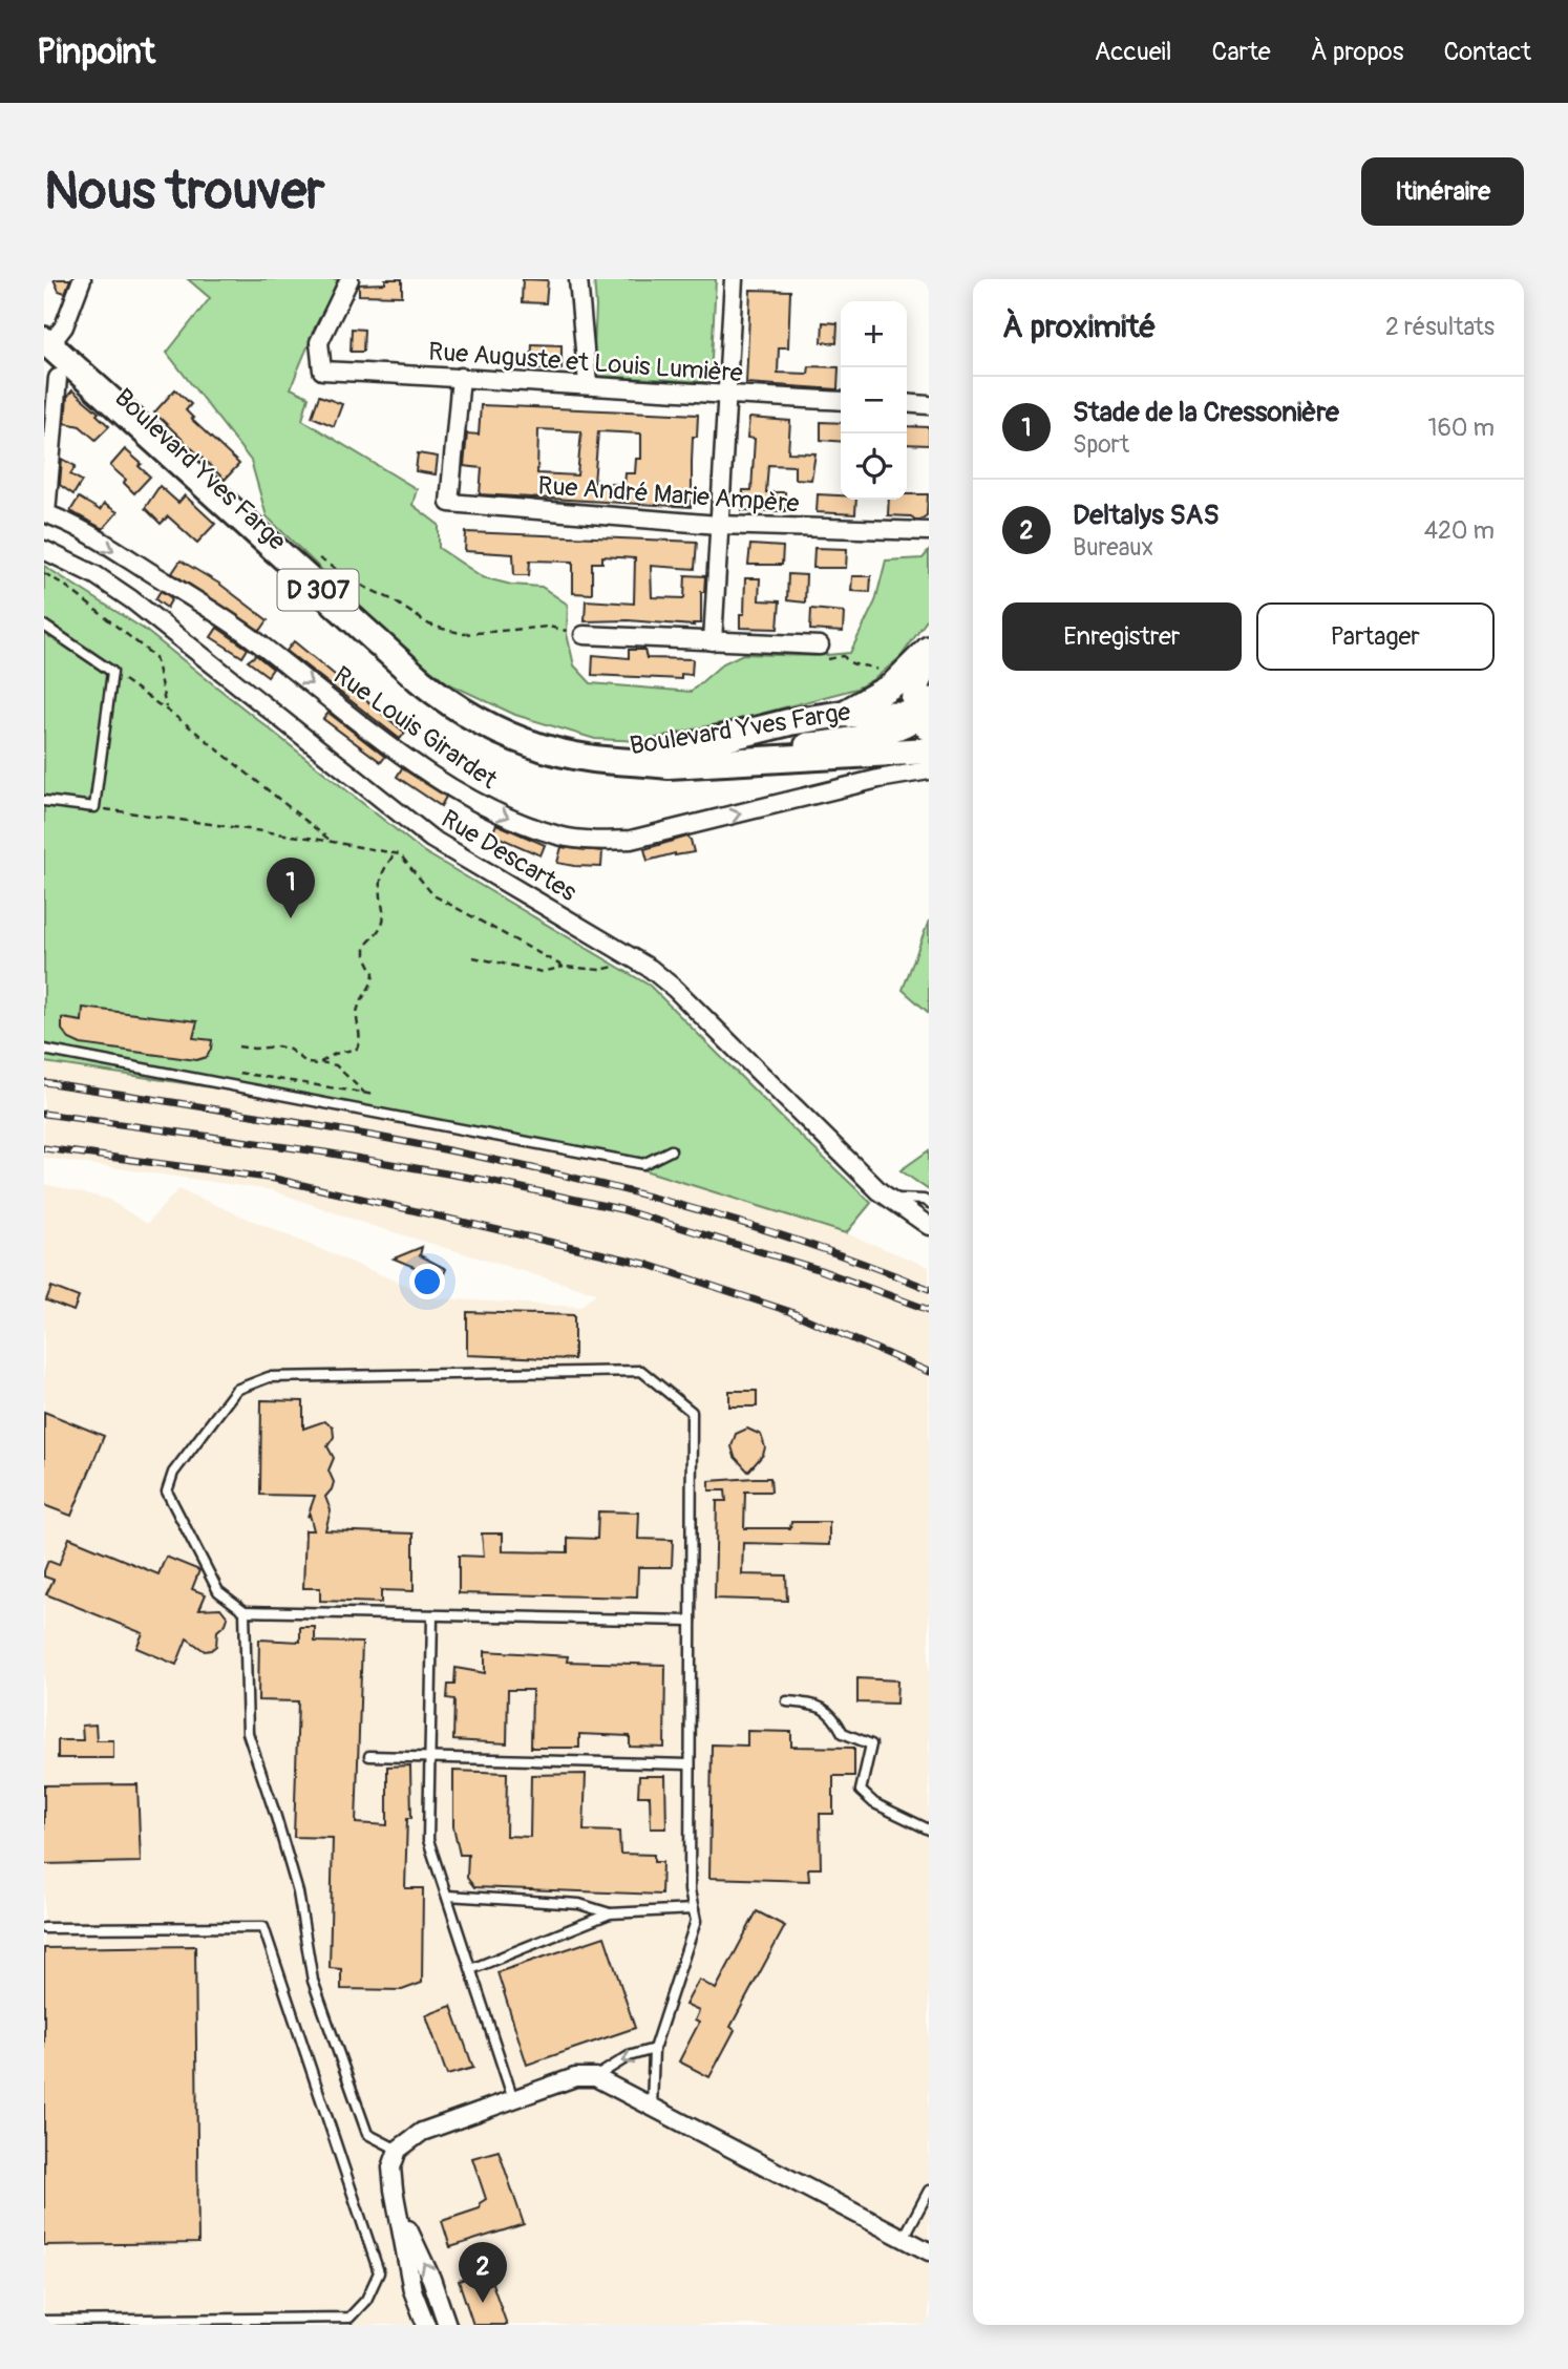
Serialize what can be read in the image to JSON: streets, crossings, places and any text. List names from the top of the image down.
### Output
{
  "streets": {
    "main road": ["Boulevard Yves Farge", "D 307"],
    "street": [
      "Rue Auguste et Louis Lumière",
      "Rue André Marie Ampère",
      "Rue Louis Girardet",
      "Rue Descartes"
    ]
  },
  "crossings": [
    ["Rue Auguste et Louis Lumière", "Rue André Marie Ampère"]
  ],
  "one_way": ["Rue Louis Girardet"],
  "page": {
    "header": "Pinpoint",
    "nav": [
      "Accueil",
      "Carte",
      "À propos",
      "Contact"
    ],
    "buttons": [
      "Itinéraire",
      ["Enregistrer", "Partager"]
    ],
    "title": "Nous trouver",
    "heading": ["À proximité", "2 résultats"],
    "map_buttons": ["+", "−"],
    "list": [
      {
        "mark": "1",
        "name": "Stade de la Cressonière",
        "note": "Sport",
        "value": "160 m"
      },
      {
        "mark": "2",
        "name": "Deltalys SAS",
        "note": "Bureaux",
        "value": "420 m"
      }
    ],
    "pins": ["1", "2"]
  }
}
